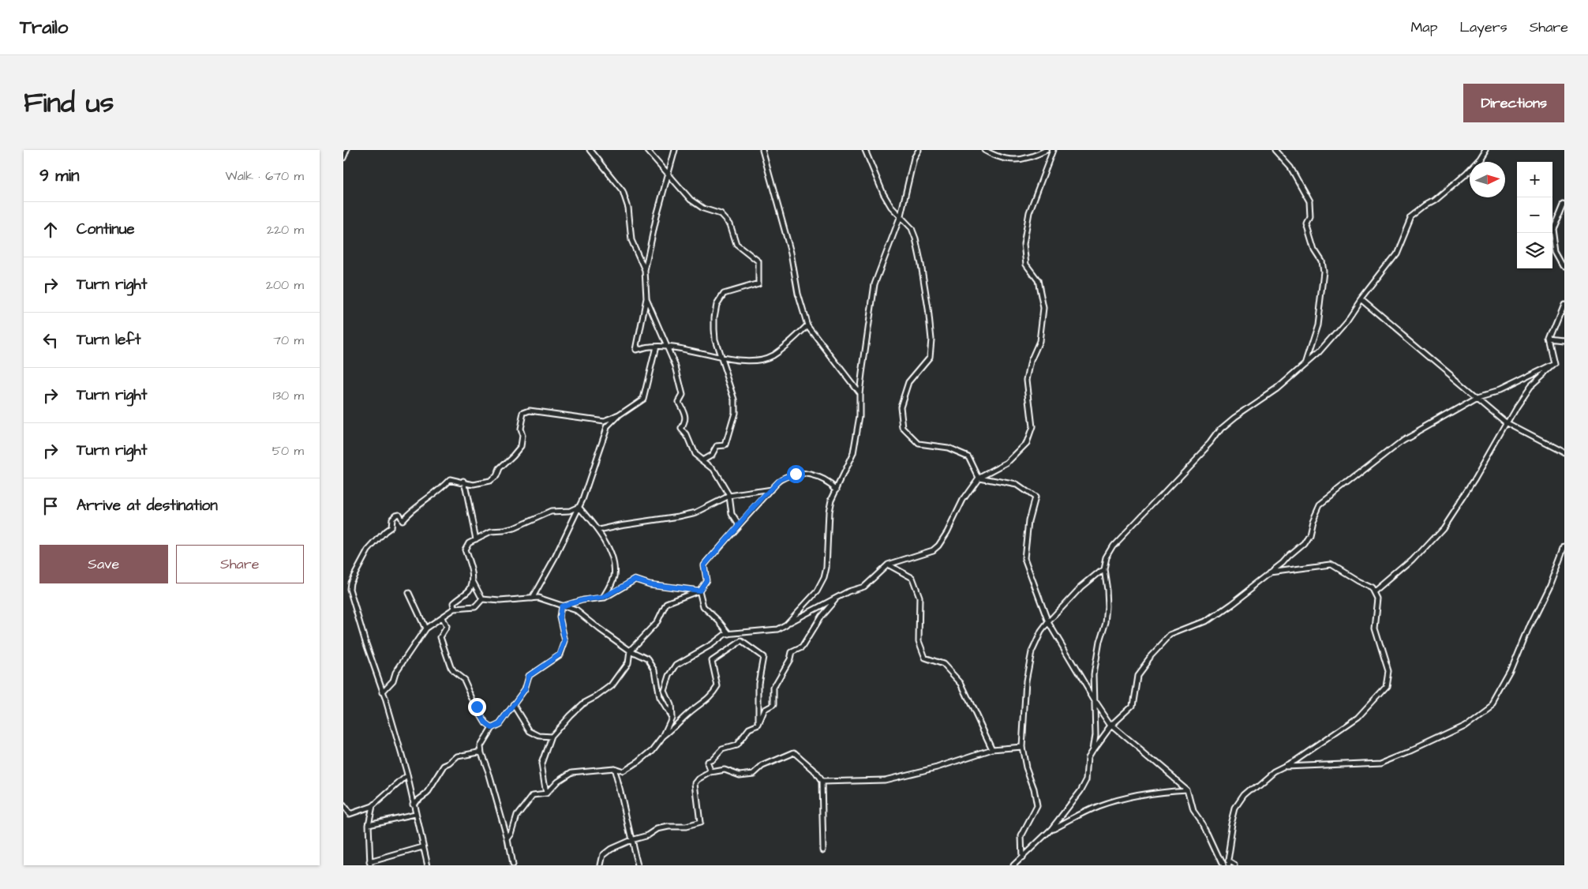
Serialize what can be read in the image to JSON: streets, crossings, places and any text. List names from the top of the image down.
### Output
{
  "north": "right",
  "page": {
    "header": "Trailo",
    "nav": ["Map", "Layers", "Share"],
    "title": "Find us",
    "buttons": [
      "Directions",
      ["Save", "Share"]
    ],
    "heading": ["9 min", "Walk · 670 m"],
    "map_buttons": ["+", "−"],
    "list": [
      ["Continue", "220 m"],
      ["Turn right", "200 m"],
      ["Turn left", "70 m"],
      ["Turn right", "130 m"],
      ["Turn right", "50 m"],
      "Arrive at destination"
    ]
  }
}
